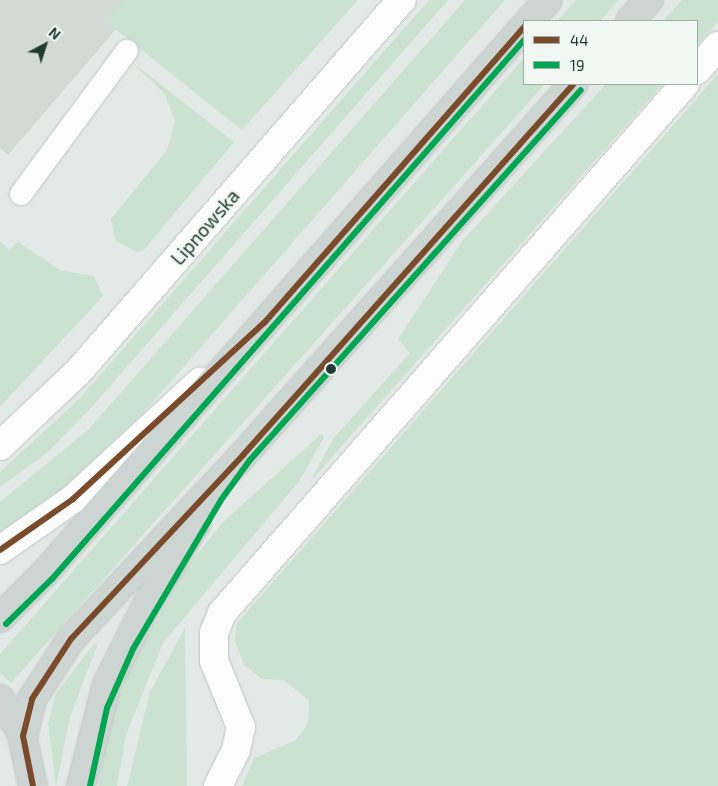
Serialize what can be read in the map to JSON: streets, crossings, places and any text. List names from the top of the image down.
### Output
{
  "streets": {
    "street": ["Lipnowska"]
  },
  "lines": ["transit line 44", "transit line 19"],
  "legend": ["44", "19"],
  "north": "top right"
}
